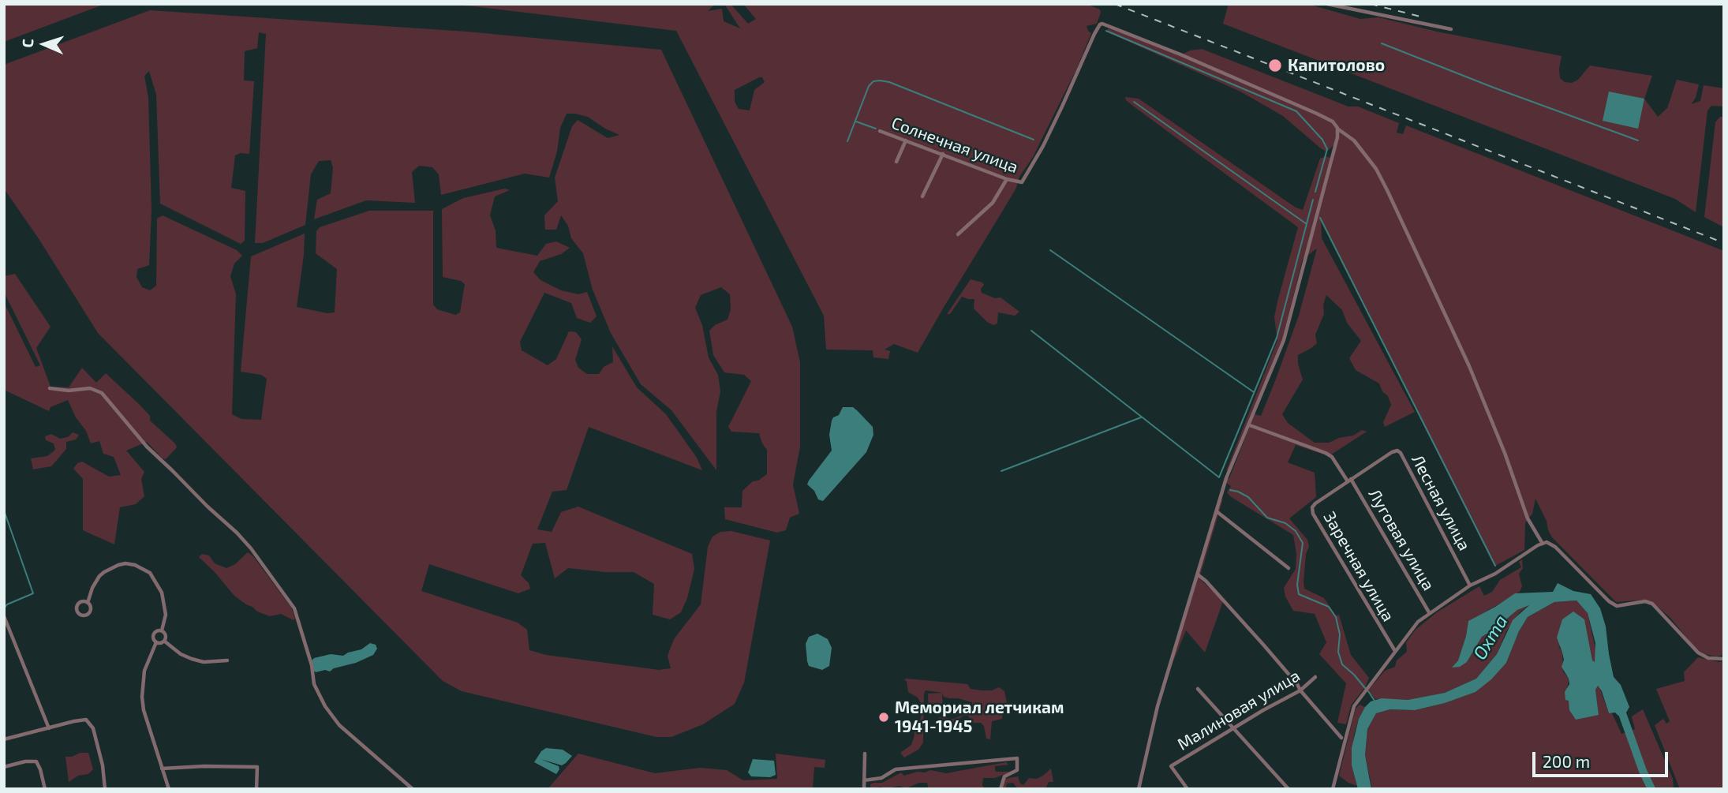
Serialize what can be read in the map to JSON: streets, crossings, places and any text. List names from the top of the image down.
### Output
{
  "streets": {
    "street": [
      "Солнечная улица",
      "Лесная улица",
      "Луговая улица",
      "Заречная улица",
      "Малиновая улица"
    ]
  },
  "crossings": [
    ["Лесная улица", "Луговая улица"],
    ["Лесная улица", "Заречная улица"],
    ["Луговая улица", "Заречная улица"]
  ],
  "water": ["Охта"],
  "places": ["Капитолово", "Мемориал летчикам 1941-1945"],
  "scale_bar": "200 m",
  "north": "left"
}
